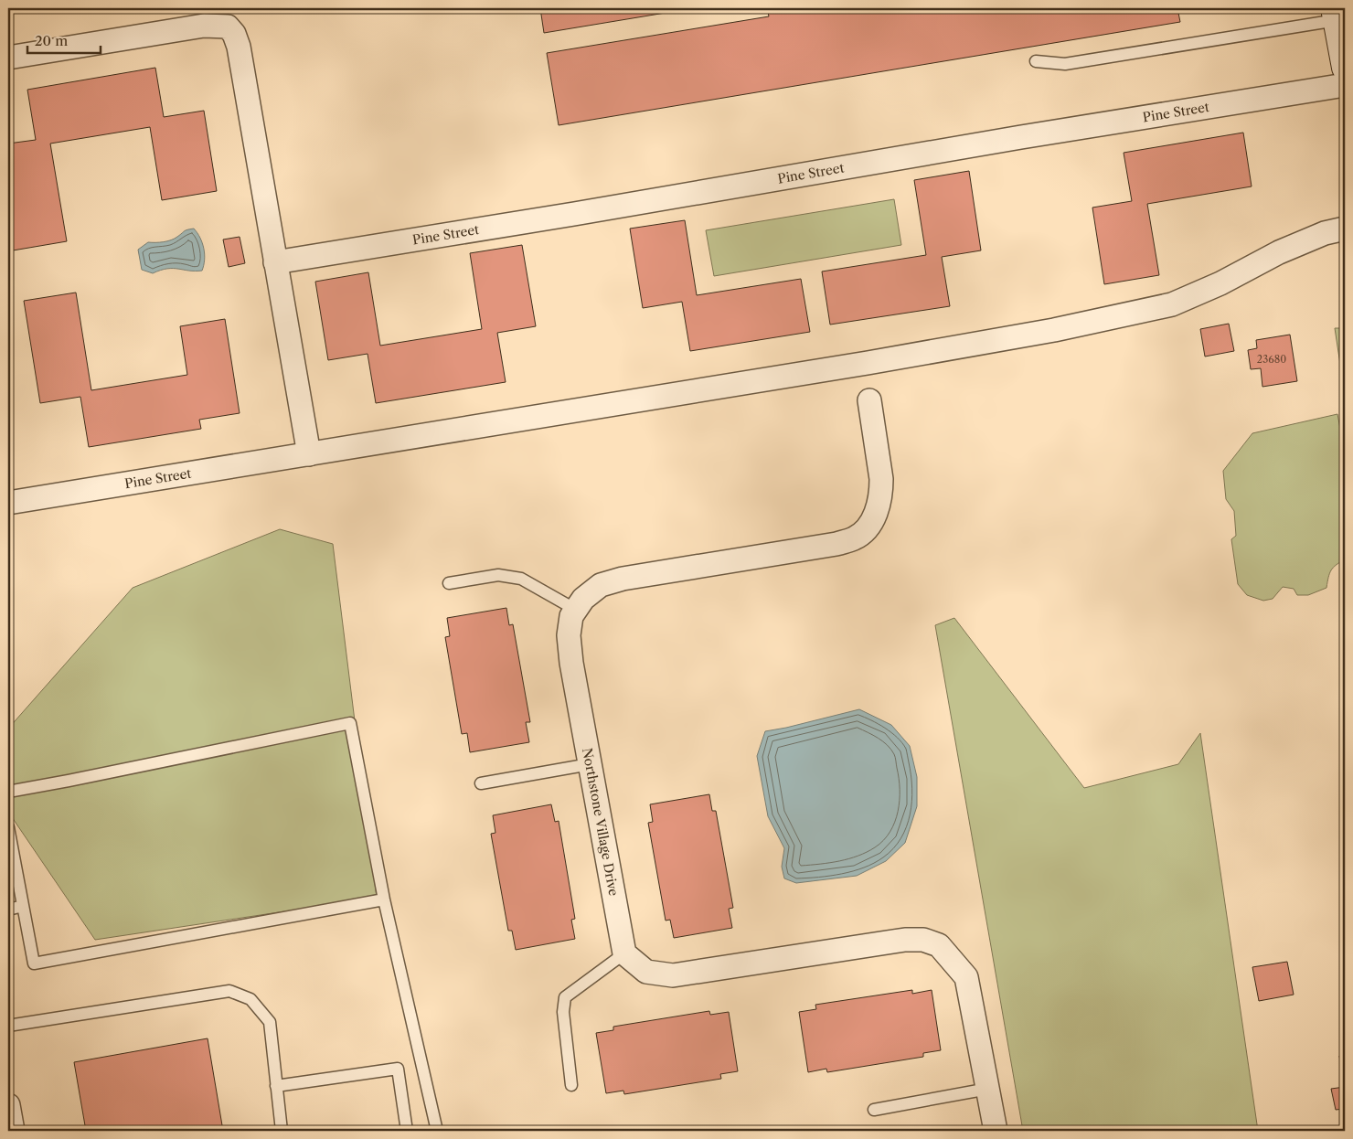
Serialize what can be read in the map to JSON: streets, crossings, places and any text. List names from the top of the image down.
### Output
{
  "streets": {
    "street": ["Pine Street", "Northstone Village Drive"]
  },
  "house_numbers": ["23680"],
  "scale_bar": "20 m"
}
